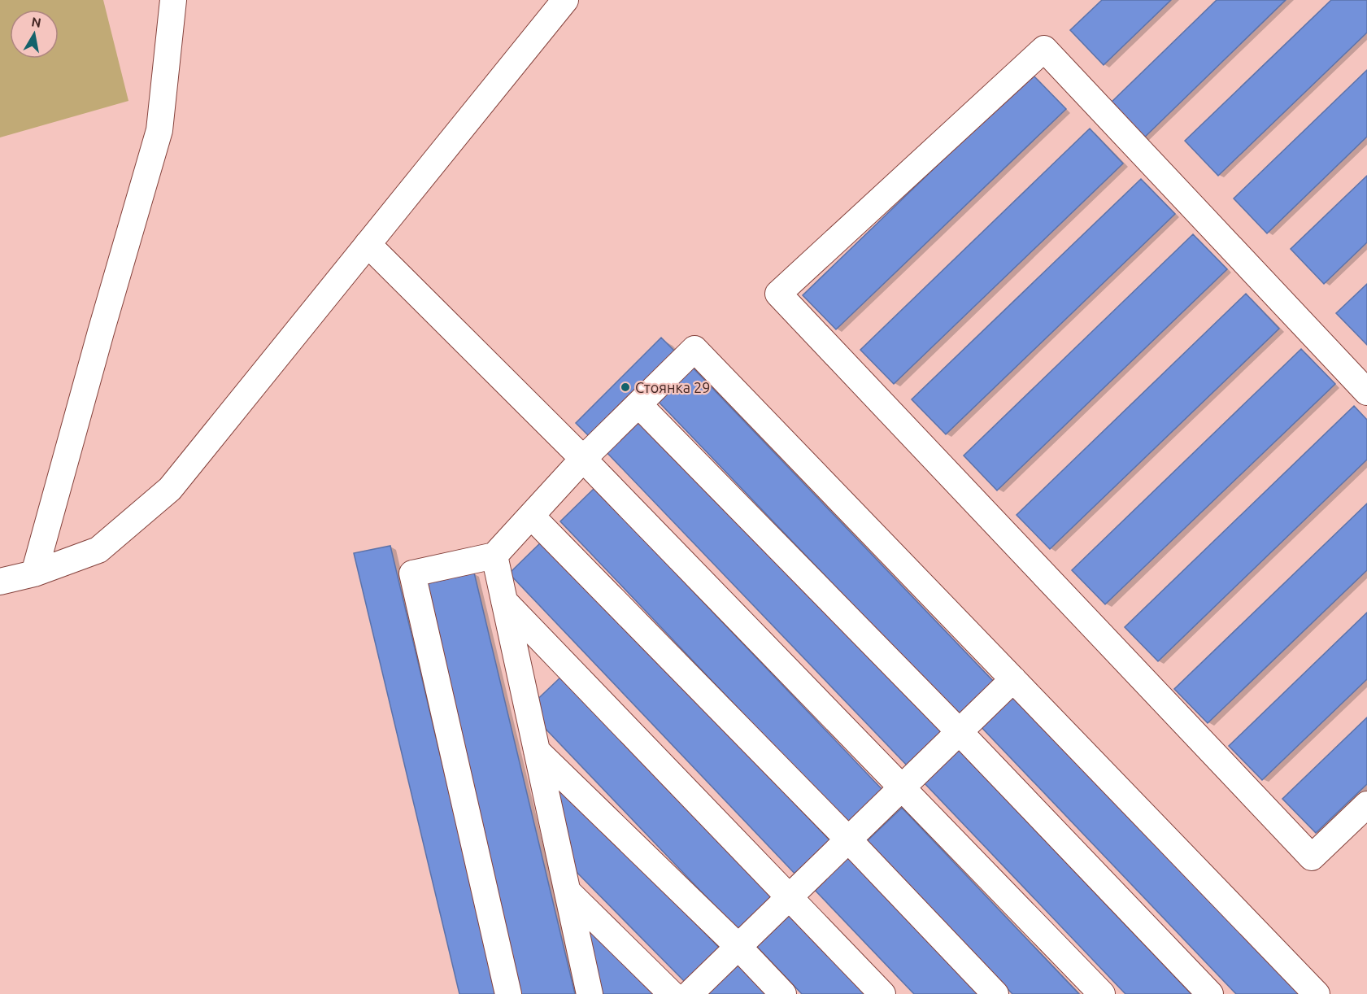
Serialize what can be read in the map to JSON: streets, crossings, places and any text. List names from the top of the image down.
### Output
{
  "places": ["Стоянка 29"],
  "north": "top"
}
